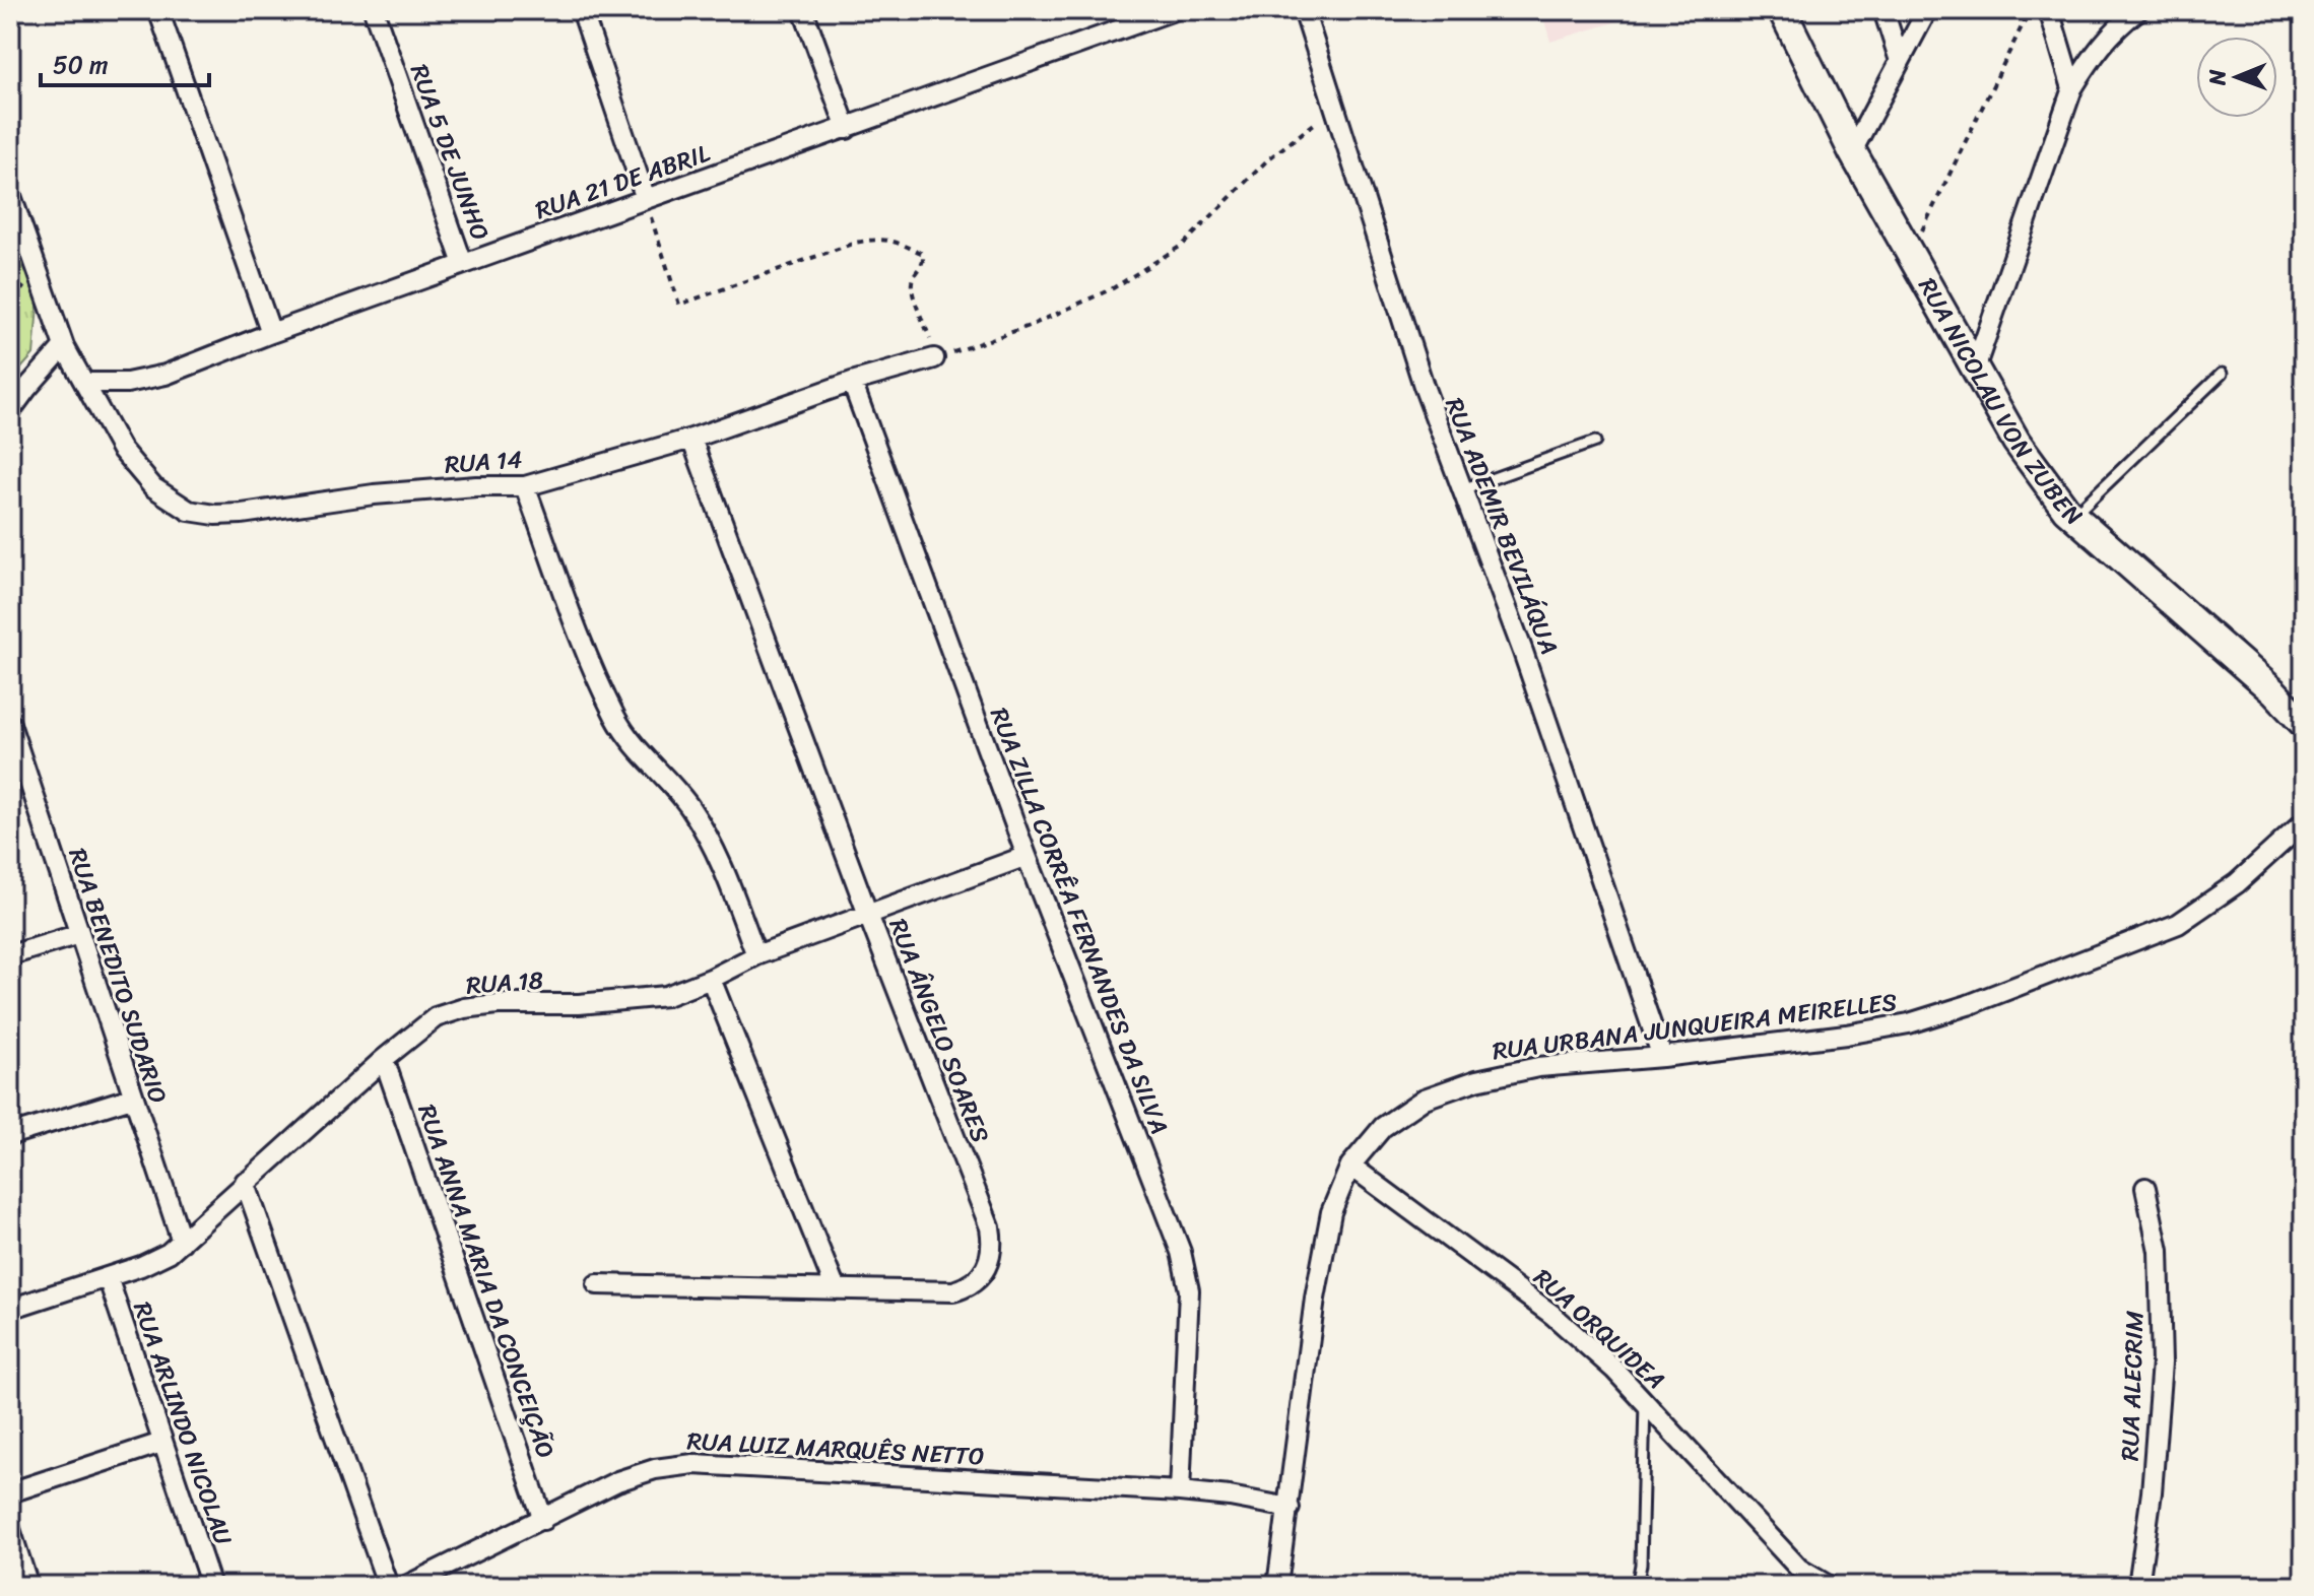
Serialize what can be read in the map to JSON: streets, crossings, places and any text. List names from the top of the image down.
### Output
{
  "streets": {
    "street": [
      "RUA 5 DE JUNHO",
      "RUA 21 DE ABRIL",
      "RUA NICOLAU VON ZUBEN",
      "RUA 14",
      "RUA ADEMIR BEVILÁQUA",
      "RUA ZILLA CORRÊA FERNANDES DA SILVA",
      "RUA BENEDITO SUDARIO",
      "RUA 18",
      "RUA URBANA JUNQUEIRA MEIRELLES",
      "RUA ÂNGELO SOARES",
      "RUA ANNA MARIA DA CONCEIÇÃO",
      "RUA ORQUIDEA",
      "RUA ALECRIM",
      "RUA ARLINDO NICOLAU",
      "RUA LUIZ MARQUÊS NETTO"
    ]
  },
  "crossings": [
    ["RUA 5 DE JUNHO", "RUA 21 DE ABRIL"],
    ["RUA 21 DE ABRIL", "RUA 14"],
    ["RUA 14", "RUA ZILLA CORRÊA FERNANDES DA SILVA"],
    ["RUA 14", "RUA ÂNGELO SOARES"],
    ["RUA ADEMIR BEVILÁQUA", "RUA URBANA JUNQUEIRA MEIRELLES"],
    ["RUA ZILLA CORRÊA FERNANDES DA SILVA", "RUA 18"],
    ["RUA ZILLA CORRÊA FERNANDES DA SILVA", "RUA LUIZ MARQUÊS NETTO"],
    ["RUA BENEDITO SUDARIO", "RUA 18"],
    ["RUA 18", "RUA ÂNGELO SOARES"],
    ["RUA 18", "RUA ANNA MARIA DA CONCEIÇÃO"],
    ["RUA 18", "RUA ARLINDO NICOLAU"],
    ["RUA URBANA JUNQUEIRA MEIRELLES", "RUA ORQUIDEA"],
    ["RUA URBANA JUNQUEIRA MEIRELLES", "RUA LUIZ MARQUÊS NETTO"],
    ["RUA ANNA MARIA DA CONCEIÇÃO", "RUA LUIZ MARQUÊS NETTO"]
  ],
  "scale_bar": "50 m",
  "north": "left"
}
